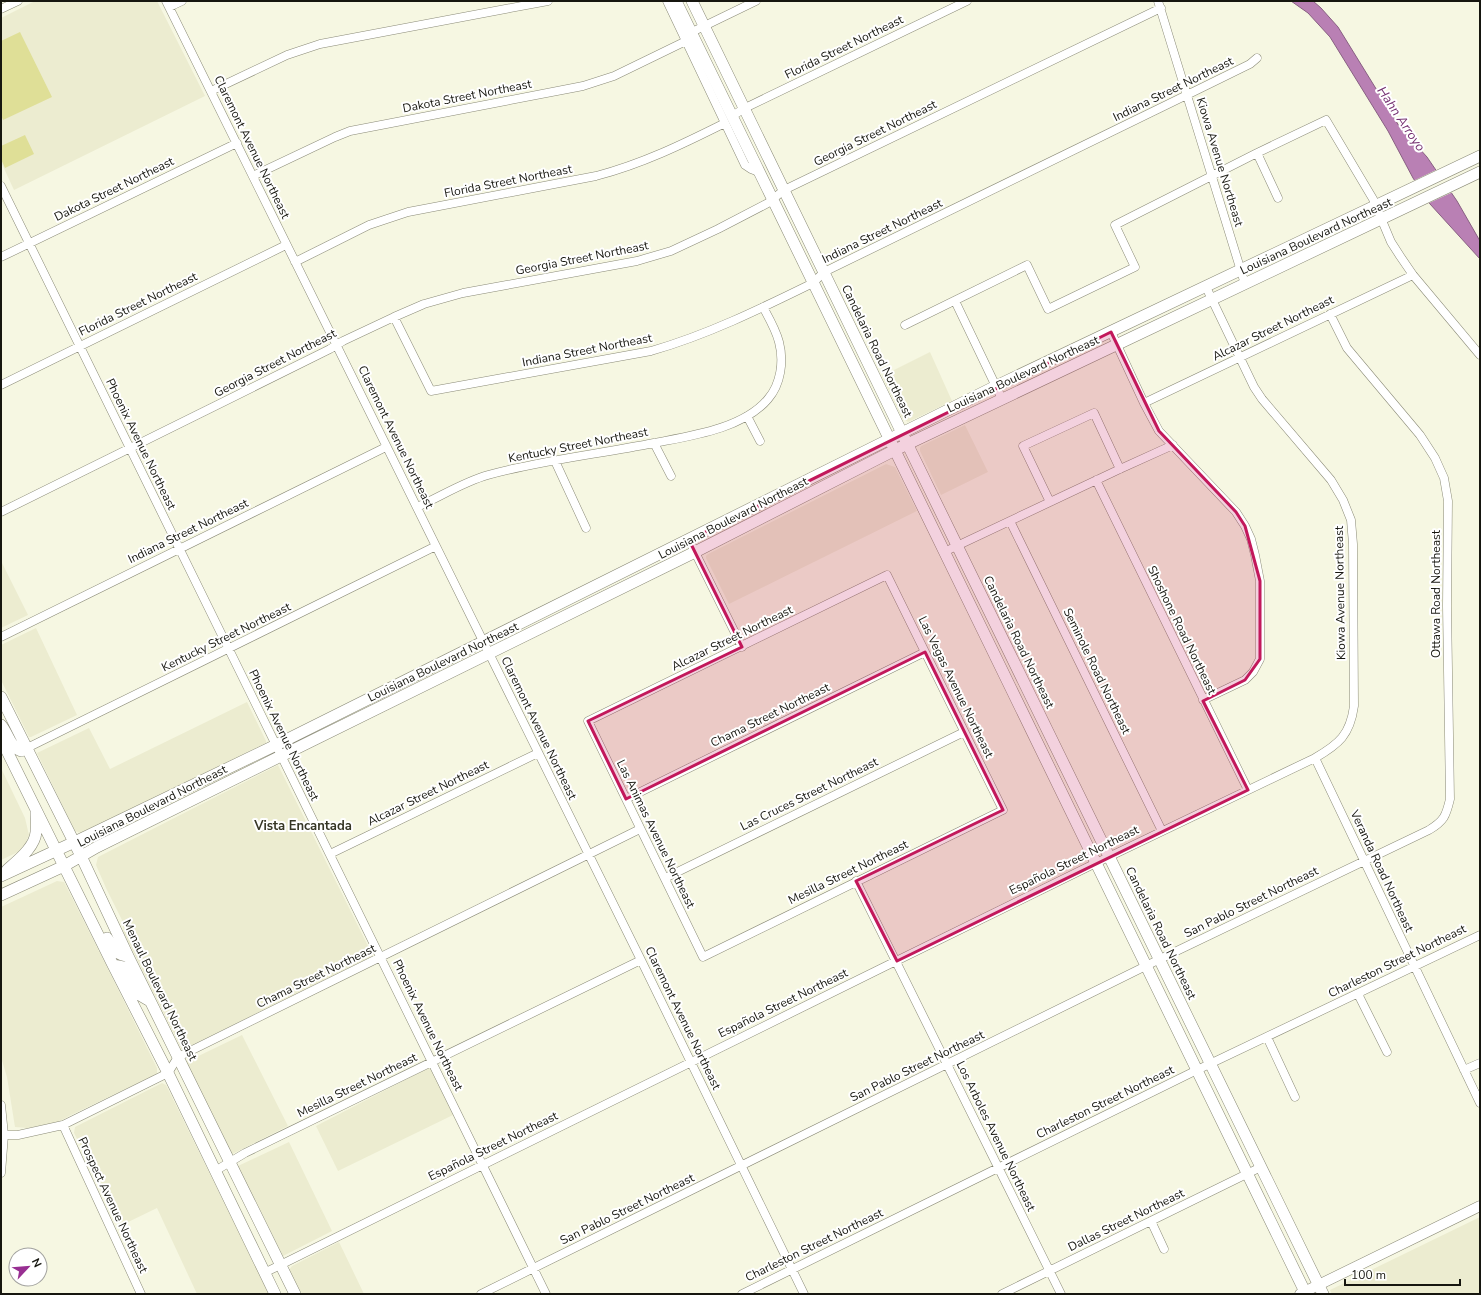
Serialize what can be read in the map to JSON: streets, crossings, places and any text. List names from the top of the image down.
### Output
{
  "streets": {
    "main road": ["Louisiana Boulevard Northeast", "Candelaria Road Northeast", "Menaul Boulevard Northeast"],
    "street": [
      "Florida Street Northeast",
      "Indiana Street Northeast",
      "Dakota Street Northeast",
      "Georgia Street Northeast",
      "Claremont Avenue Northeast",
      "Kiowa Avenue Northeast",
      "Alcazar Street Northeast",
      "Phoenix Avenue Northeast",
      "Kentucky Street Northeast",
      "Ottawa Road Northeast",
      "Shoshone Road Northeast",
      "Seminole Road Northeast",
      "Las Vegas Avenue Northeast",
      "Chama Street Northeast",
      "Las Cruces Street Northeast",
      "Las Animas Avenue Northeast",
      "Española Street Northeast",
      "Veranda Road Northeast",
      "Mesilla Street Northeast",
      "San Pablo Street Northeast",
      "Charleston Street Northeast",
      "Los Arboles Avenue Northeast",
      "Prospect Avenue Northeast",
      "Dallas Street Northeast"
    ]
  },
  "crossings": [
    ["Florida Street Northeast", "Claremont Avenue Northeast"],
    ["Florida Street Northeast", "Candelaria Road Northeast"],
    ["Florida Street Northeast", "Phoenix Avenue Northeast"],
    ["Indiana Street Northeast", "Georgia Street Northeast"],
    ["Indiana Street Northeast", "Claremont Avenue Northeast"],
    ["Indiana Street Northeast", "Kiowa Avenue Northeast"],
    ["Indiana Street Northeast", "Candelaria Road Northeast"],
    ["Indiana Street Northeast", "Phoenix Avenue Northeast"],
    ["Indiana Street Northeast", "Kentucky Street Northeast"],
    ["Dakota Street Northeast", "Claremont Avenue Northeast"],
    ["Dakota Street Northeast", "Candelaria Road Northeast"],
    ["Dakota Street Northeast", "Phoenix Avenue Northeast"],
    ["Georgia Street Northeast", "Claremont Avenue Northeast"],
    ["Georgia Street Northeast", "Kiowa Avenue Northeast"],
    ["Georgia Street Northeast", "Candelaria Road Northeast"],
    ["Georgia Street Northeast", "Phoenix Avenue Northeast"],
    ["Claremont Avenue Northeast", "Louisiana Boulevard Northeast"],
    ["Claremont Avenue Northeast", "Alcazar Street Northeast"],
    ["Claremont Avenue Northeast", "Kentucky Street Northeast"],
    ["Claremont Avenue Northeast", "Chama Street Northeast"],
    ["Claremont Avenue Northeast", "Española Street Northeast"],
    ["Claremont Avenue Northeast", "Mesilla Street Northeast"],
    ["Claremont Avenue Northeast", "San Pablo Street Northeast"],
    ["Claremont Avenue Northeast", "Charleston Street Northeast"],
    ["Kiowa Avenue Northeast", "Louisiana Boulevard Northeast"],
    ["Kiowa Avenue Northeast", "Alcazar Street Northeast"],
    ["Kiowa Avenue Northeast", "Española Street Northeast"],
    ["Kiowa Avenue Northeast", "Veranda Road Northeast"],
    ["Louisiana Boulevard Northeast", "Candelaria Road Northeast"],
    ["Louisiana Boulevard Northeast", "Phoenix Avenue Northeast"],
    ["Louisiana Boulevard Northeast", "Menaul Boulevard Northeast"],
    ["Alcazar Street Northeast", "Phoenix Avenue Northeast"],
    ["Alcazar Street Northeast", "Ottawa Road Northeast"],
    ["Alcazar Street Northeast", "Las Vegas Avenue Northeast"],
    ["Alcazar Street Northeast", "Las Animas Avenue Northeast"],
    ["Candelaria Road Northeast", "Española Street Northeast"],
    ["Candelaria Road Northeast", "San Pablo Street Northeast"],
    ["Candelaria Road Northeast", "Charleston Street Northeast"],
    ["Candelaria Road Northeast", "Dallas Street Northeast"],
    ["Phoenix Avenue Northeast", "Kentucky Street Northeast"],
    ["Phoenix Avenue Northeast", "Chama Street Northeast"],
    ["Phoenix Avenue Northeast", "Española Street Northeast"],
    ["Phoenix Avenue Northeast", "Mesilla Street Northeast"],
    ["Phoenix Avenue Northeast", "San Pablo Street Northeast"],
    ["Kentucky Street Northeast", "Menaul Boulevard Northeast"],
    ["Ottawa Road Northeast", "Veranda Road Northeast"],
    ["Ottawa Road Northeast", "San Pablo Street Northeast"],
    ["Shoshone Road Northeast", "Española Street Northeast"],
    ["Seminole Road Northeast", "Española Street Northeast"],
    ["Las Vegas Avenue Northeast", "Chama Street Northeast"],
    ["Las Vegas Avenue Northeast", "Las Cruces Street Northeast"],
    ["Las Vegas Avenue Northeast", "Mesilla Street Northeast"],
    ["Chama Street Northeast", "Las Animas Avenue Northeast"],
    ["Chama Street Northeast", "Menaul Boulevard Northeast"],
    ["Las Cruces Street Northeast", "Las Animas Avenue Northeast"],
    ["Las Animas Avenue Northeast", "Mesilla Street Northeast"],
    ["Española Street Northeast", "Veranda Road Northeast"],
    ["Española Street Northeast", "Menaul Boulevard Northeast"],
    ["Española Street Northeast", "Los Arboles Avenue Northeast"],
    ["Veranda Road Northeast", "San Pablo Street Northeast"],
    ["Veranda Road Northeast", "Charleston Street Northeast"],
    ["Mesilla Street Northeast", "Menaul Boulevard Northeast"],
    ["Mesilla Street Northeast", "Los Arboles Avenue Northeast"],
    ["San Pablo Street Northeast", "Los Arboles Avenue Northeast"],
    ["Charleston Street Northeast", "Los Arboles Avenue Northeast"],
    ["Los Arboles Avenue Northeast", "Dallas Street Northeast"]
  ],
  "districts": ["Vista Encantada"],
  "water": ["Hahn Arroyo"],
  "scale_bar": "100 m",
  "north": "top right"
}
